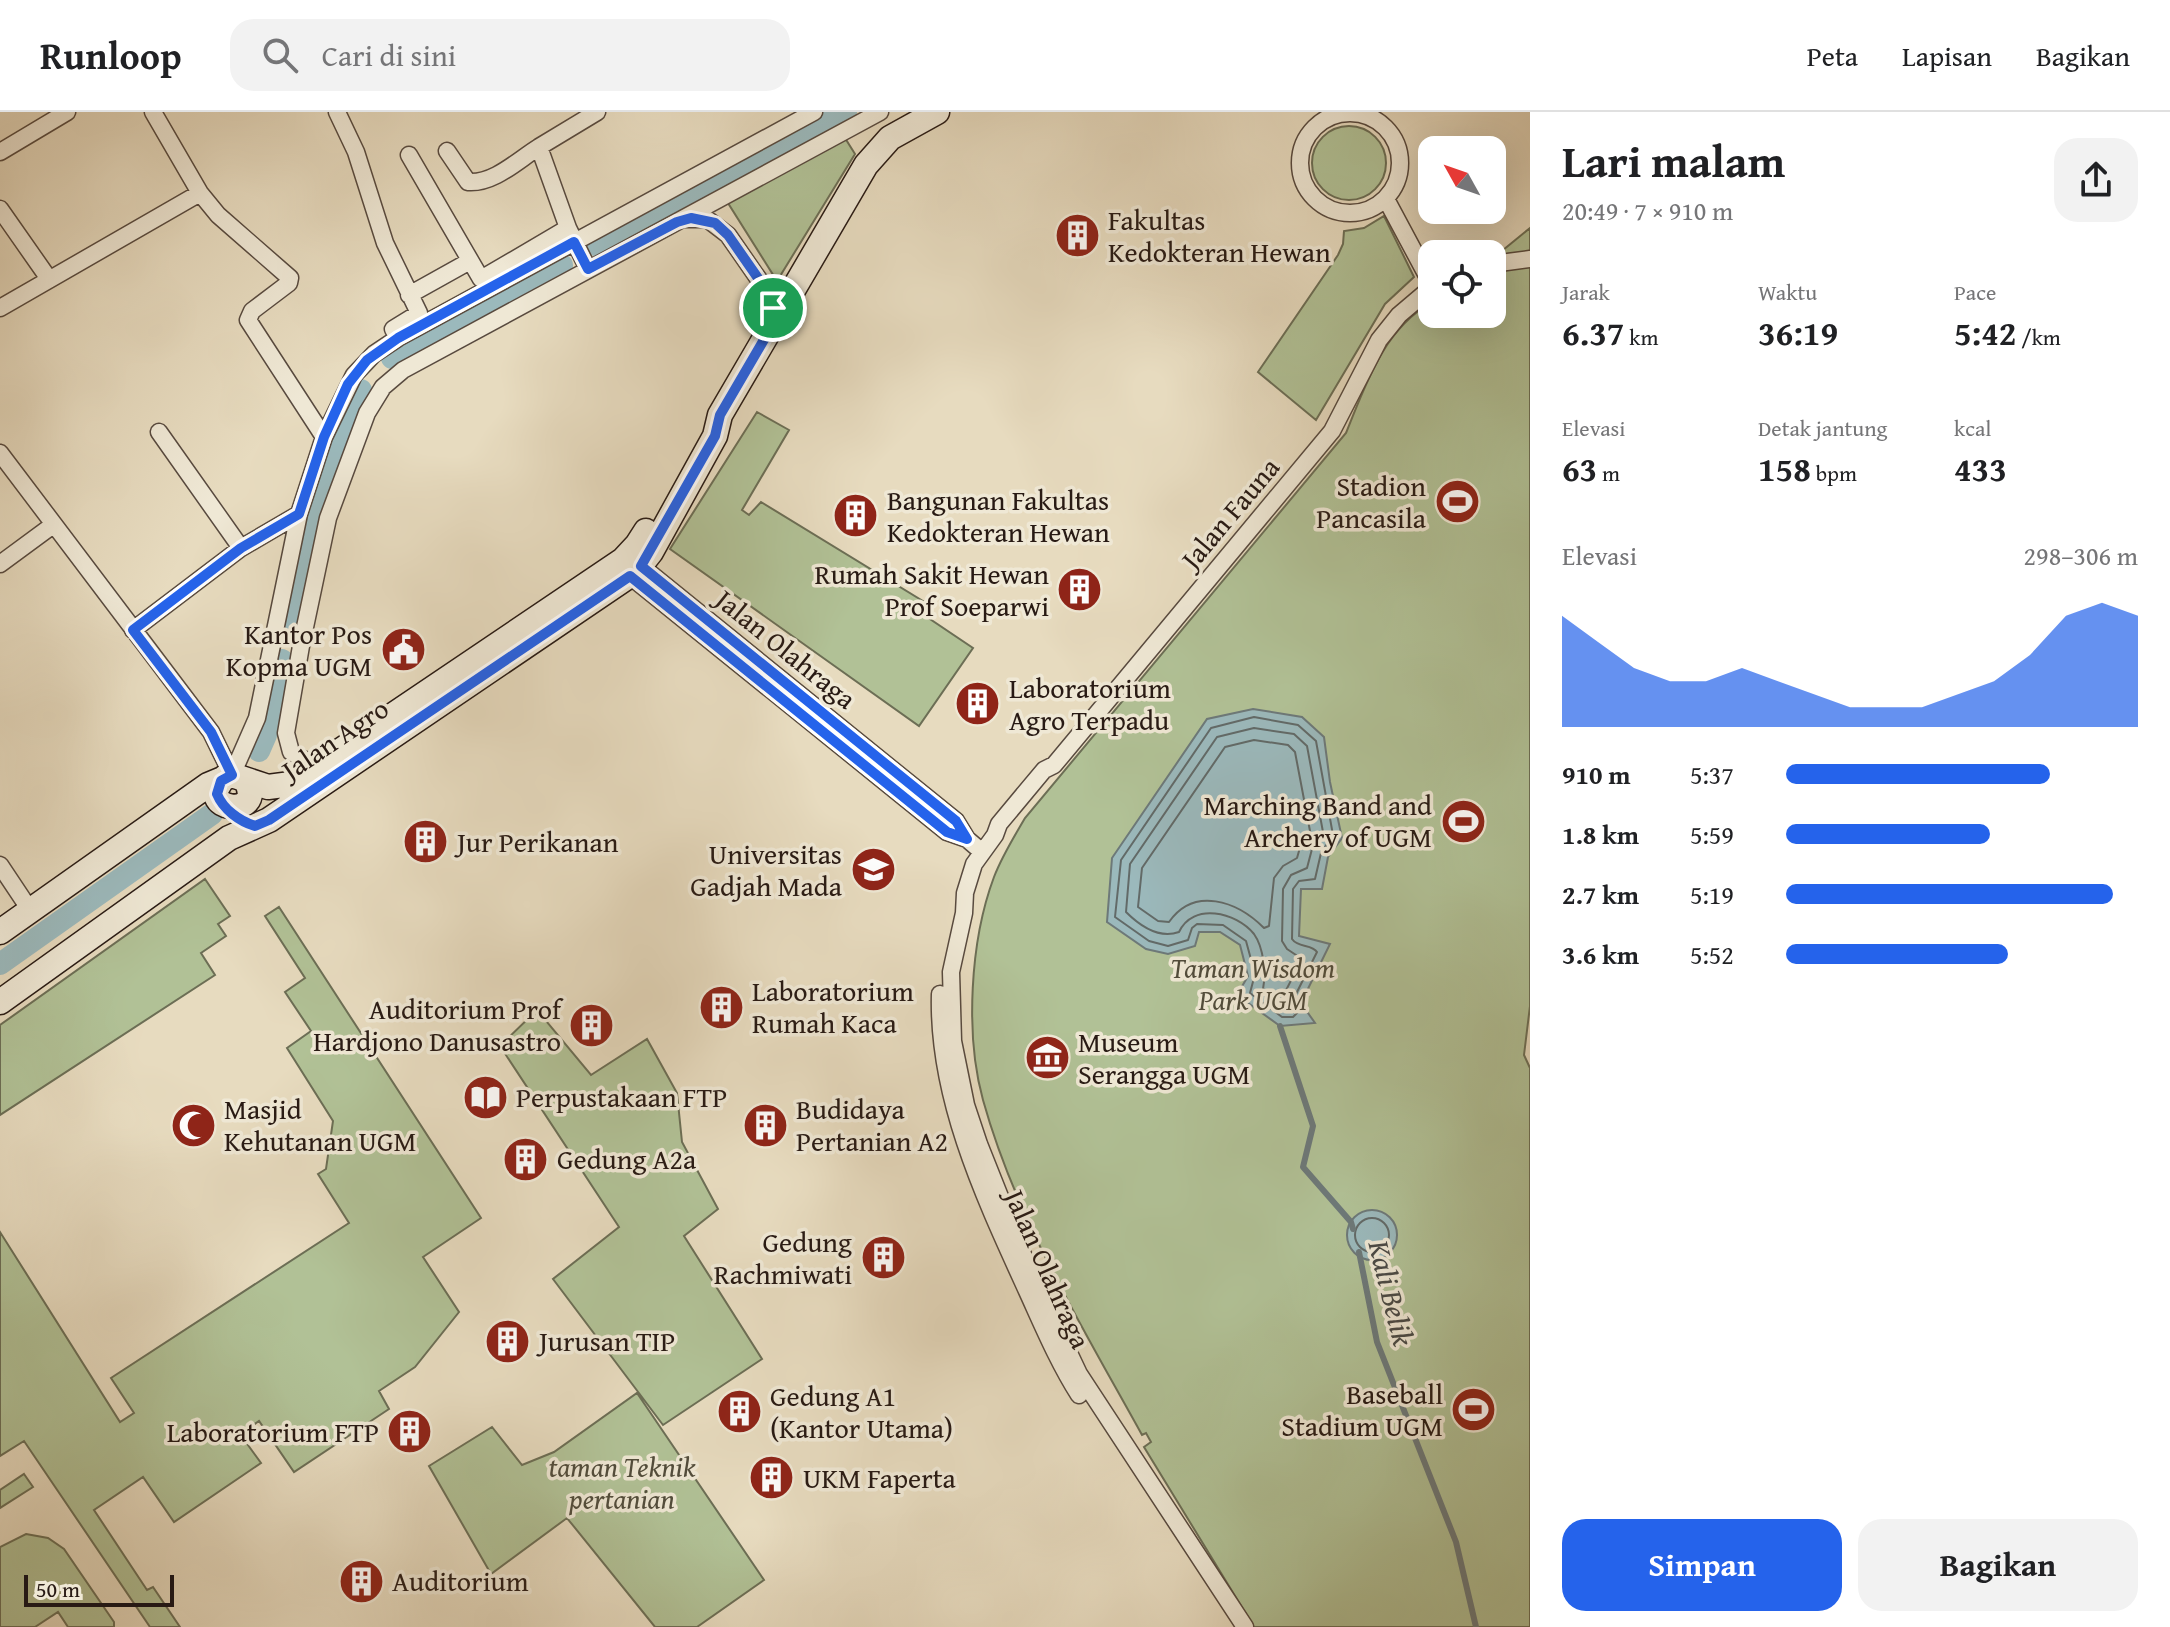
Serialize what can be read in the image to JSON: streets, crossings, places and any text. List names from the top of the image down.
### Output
{
  "streets": {
    "main road": ["Jalan Agro"],
    "street": ["Jalan Fauna", "Jalan Olahraga"]
  },
  "crossings": [
    ["Jalan Fauna", "Jalan Olahraga"],
    ["Jalan Olahraga", "Jalan Agro"]
  ],
  "water": ["Kali Belik"],
  "parks": ["Taman Wisdom Park UGM", "taman Teknik pertanian"],
  "places": {
    "building": [
      "Fakultas Kedokteran Hewan",
      "Bangunan Fakultas Kedokteran Hewan",
      "Rumah Sakit Hewan Prof Soeparwi",
      "Laboratorium Agro Terpadu",
      "Jur Perikanan",
      "Laboratorium Rumah Kaca",
      "Auditorium Prof Hardjono Danusastro",
      "Budidaya Pertanian A2",
      "Gedung A2a",
      "Gedung Rachmiwati",
      "Jurusan TIP",
      "Gedung A1 (Kantor Utama)",
      "Laboratorium FTP",
      "UKM Faperta",
      "Auditorium"
    ],
    "sports": ["Stadion Pancasila", "Marching Band and Archery of UGM", "Baseball Stadium UGM"],
    "public building": ["Kantor Pos Kopma UGM"],
    "school or university": ["Universitas Gadjah Mada"],
    "museum": ["Museum Serangga UGM"],
    "library": ["Perpustakaan FTP"],
    "mosque": ["Masjid Kehutanan UGM"]
  },
  "scale_bar": "50 m",
  "north": "top left",
  "page": {
    "header": "Runloop",
    "search": "Cari di sini",
    "nav": ["Peta", "Lapisan", "Bagikan"],
    "heading": ["Lari malam", "20:49 · 7 × 910 m"],
    "stats": [
      ["Jarak", "6.37 km"],
      ["Waktu", "36:19"],
      ["Pace", "5:42 /km"],
      ["Elevasi", "63 m"],
      ["Detak jantung", "158 bpm"],
      ["kcal", "433"]
    ],
    "chart": ["Elevasi", "298–306 m"],
    "list": [
      {
        "name": "910 m",
        "note": "5:37"
      },
      {
        "name": "1.8 km",
        "note": "5:59"
      },
      {
        "name": "2.7 km",
        "note": "5:19"
      },
      {
        "name": "3.6 km",
        "note": "5:52"
      }
    ],
    "buttons": ["Simpan", "Bagikan"],
    "scale": "50 m"
  }
}
